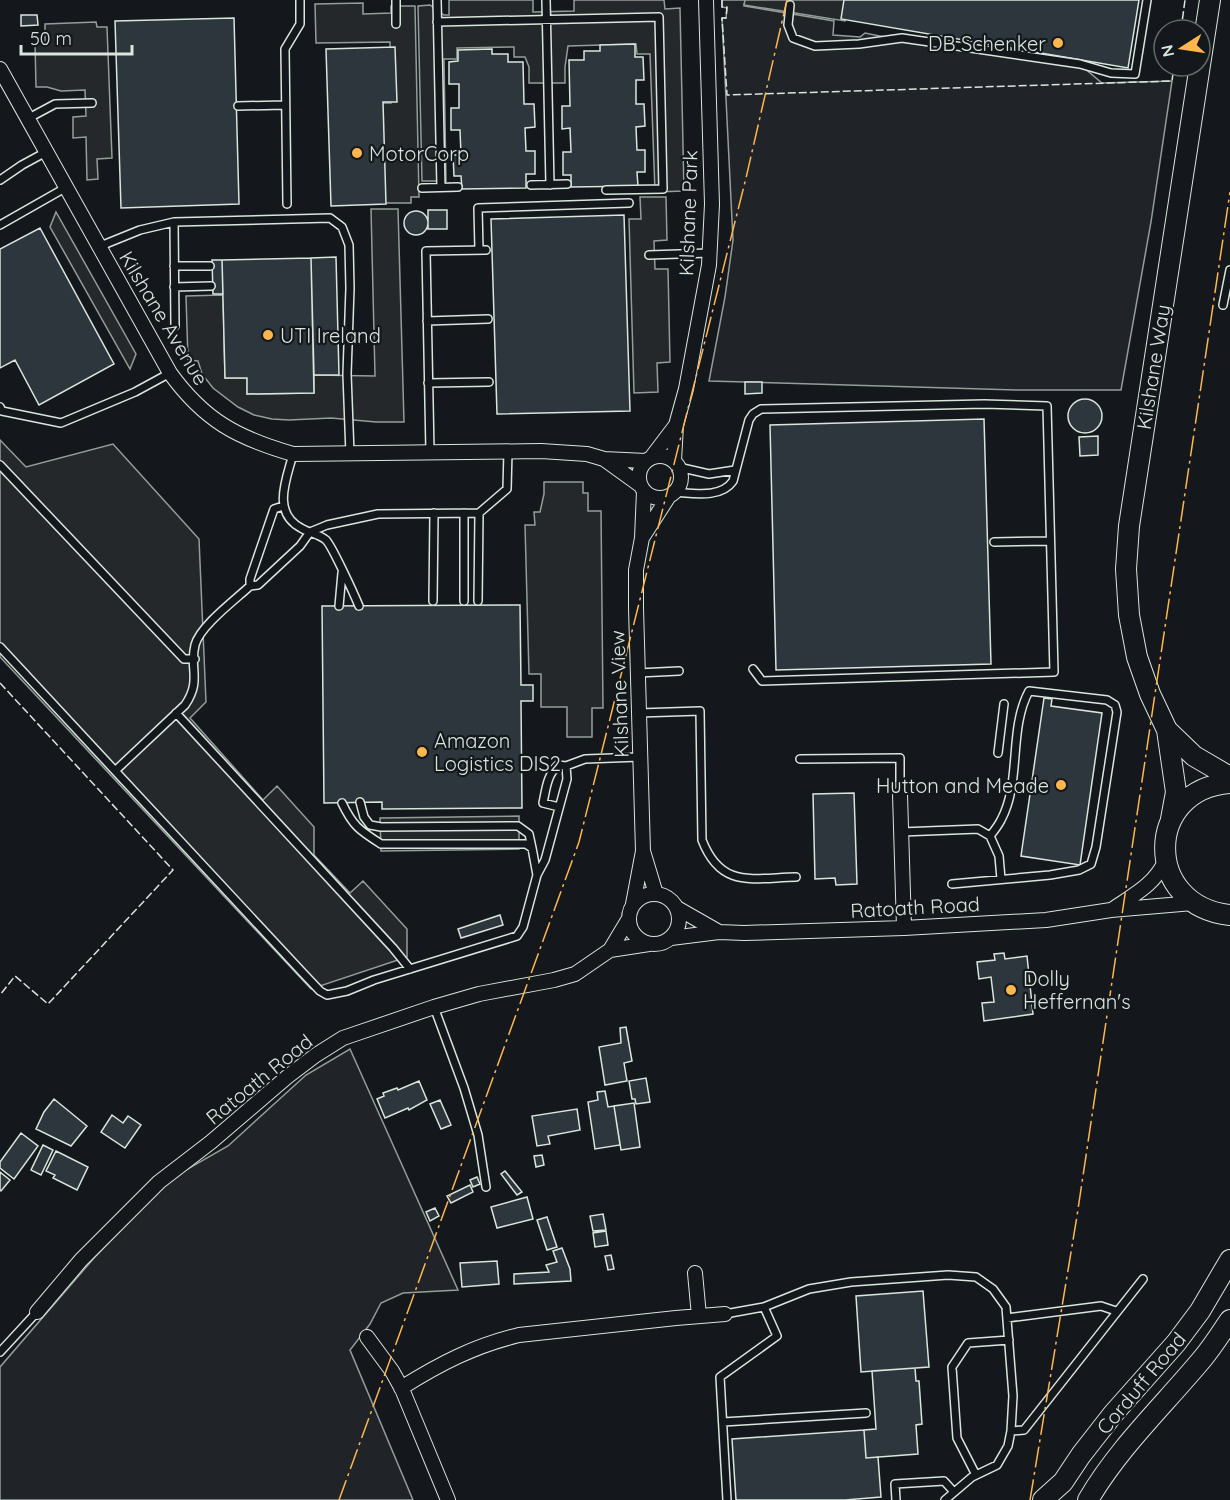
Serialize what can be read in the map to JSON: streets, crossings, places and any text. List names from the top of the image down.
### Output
{
  "streets": {
    "street": [
      "Kilshane Park",
      "Kilshane Avenue",
      "Kilshane Way",
      "Kilshane View",
      "Ratoath Road",
      "Corduff Road"
    ]
  },
  "crossings": [
    ["Kilshane Park", "Kilshane Avenue"],
    ["Kilshane Park", "Kilshane View"],
    ["Kilshane Avenue", "Kilshane View"],
    ["Kilshane Way", "Ratoath Road"],
    ["Kilshane View", "Ratoath Road"]
  ],
  "places": [
    "DB Schenker",
    "MotorCorp",
    "UTI Ireland",
    "Amazon Logistics DIS2",
    "Hutton and Meade",
    "Dolly Heffernan's"
  ],
  "scale_bar": "50 m",
  "north": "left"
}
